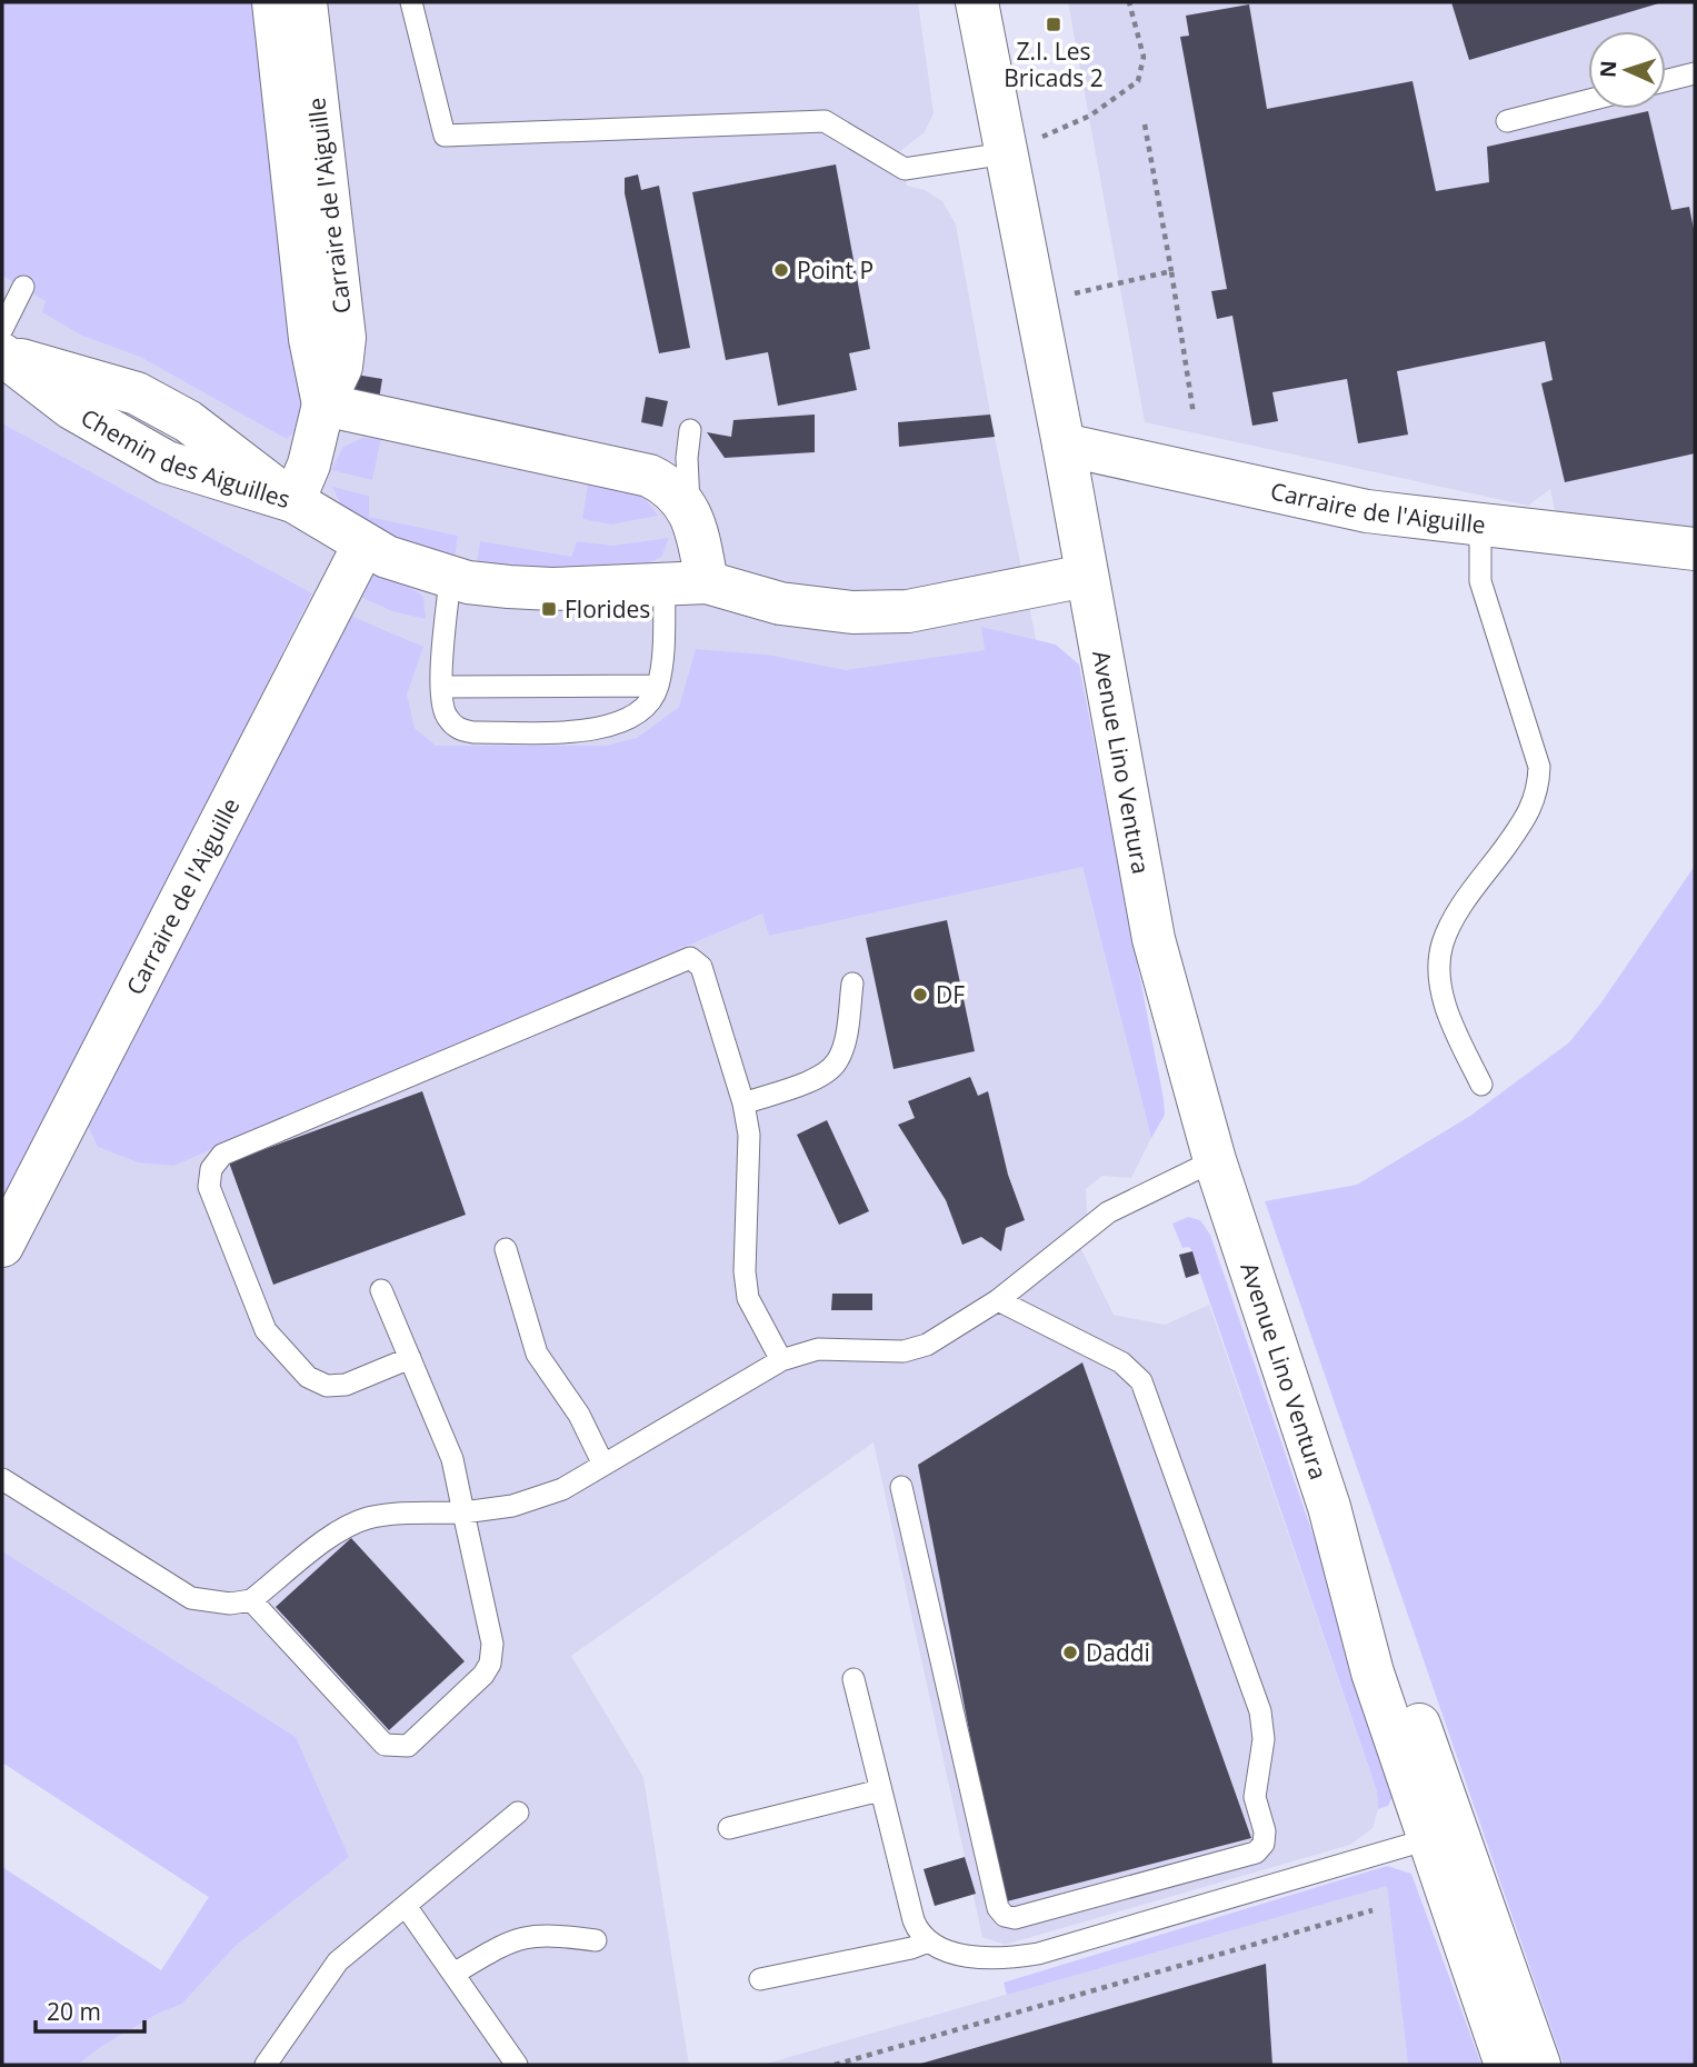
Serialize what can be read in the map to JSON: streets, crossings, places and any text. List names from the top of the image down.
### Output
{
  "streets": {
    "street": ["Carraire de l'Aiguille", "Chemin des Aiguilles", "Avenue Lino Ventura"]
  },
  "crossings": [
    ["Carraire de l'Aiguille", "Chemin des Aiguilles"],
    ["Carraire de l'Aiguille", "Avenue Lino Ventura"]
  ],
  "places": {
    "transit": ["Z.I. Les Bricads 2", "Florides"],
    "other": ["Point P", "DF", "Daddi"]
  },
  "scale_bar": "20 m",
  "north": "left"
}
